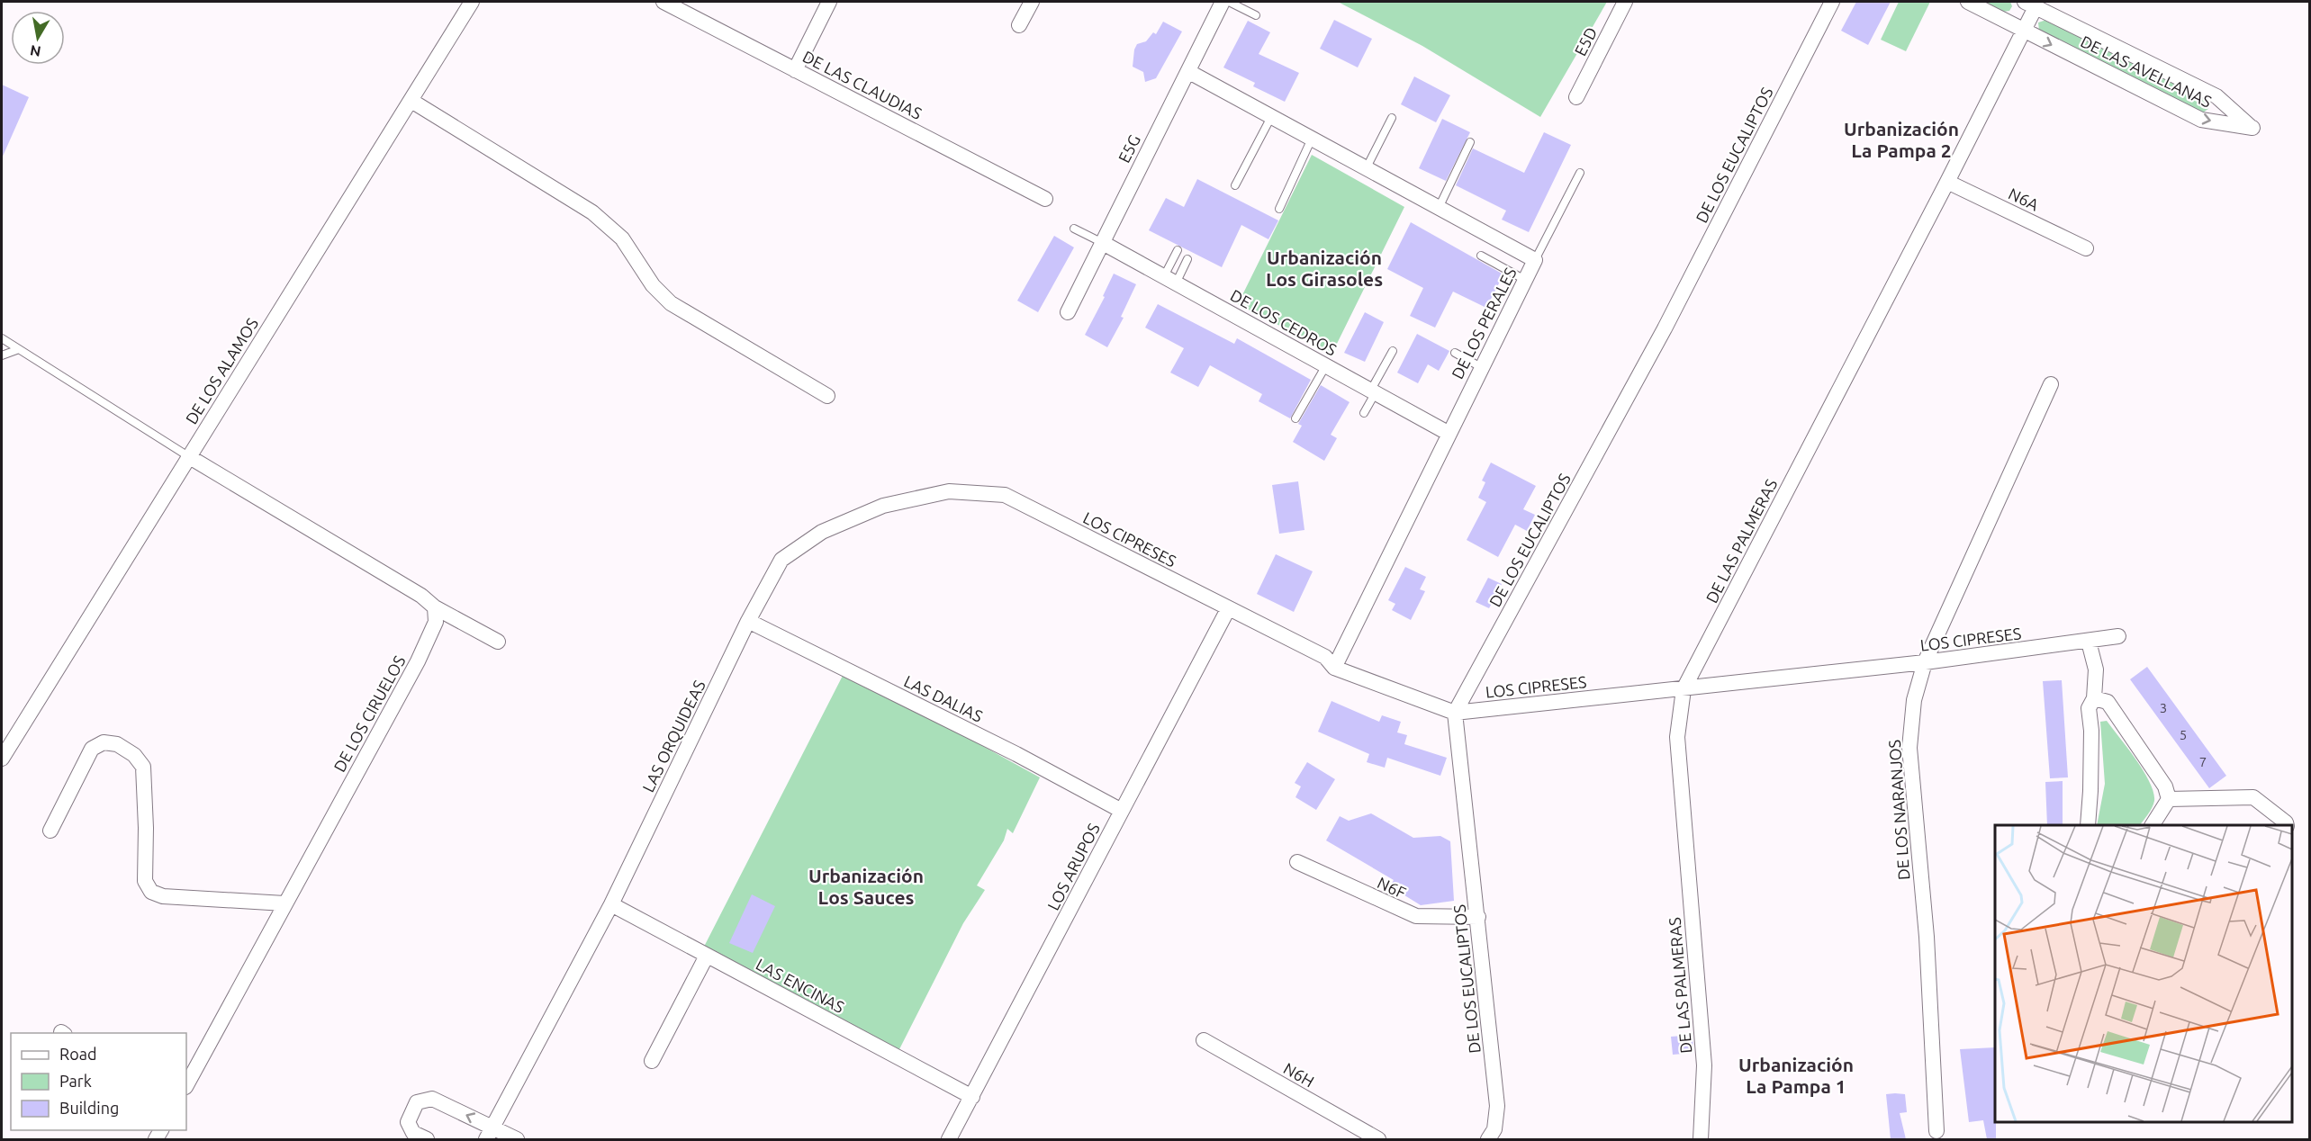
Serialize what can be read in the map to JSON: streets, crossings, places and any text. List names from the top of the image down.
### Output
{
  "streets": {
    "street": [
      "E5D",
      "DE LAS AVELLANAS",
      "DE LAS CLAUDIAS",
      "E5G",
      "DE LOS EUCALIPTOS",
      "N6A",
      "DE LOS CEDROS",
      "DE LOS PERALES",
      "DE LOS ALAMOS",
      "LOS CIPRESES",
      "DE LAS PALMERAS",
      "LAS DALIAS",
      "DE LOS CIRUELOS",
      "LAS ORQUIDEAS",
      "DE LOS NARANJOS",
      "LOS ARUPOS",
      "N6F",
      "LAS ENCINAS",
      "N6H"
    ]
  },
  "crossings": [
    ["DE LAS AVELLANAS", "DE LAS PALMERAS"],
    ["E5G", "DE LOS CEDROS"],
    ["E5G", "DE LOS PERALES"],
    ["DE LOS EUCALIPTOS", "LOS CIPRESES"],
    ["DE LOS EUCALIPTOS", "N6F"],
    ["N6A", "DE LAS PALMERAS"],
    ["DE LOS CEDROS", "DE LOS PERALES"],
    ["DE LOS PERALES", "LOS CIPRESES"],
    ["LOS CIPRESES", "DE LAS PALMERAS"],
    ["LOS CIPRESES", "LAS ORQUIDEAS"],
    ["LOS CIPRESES", "DE LOS NARANJOS"],
    ["LOS CIPRESES", "LOS ARUPOS"],
    ["LAS DALIAS", "LAS ORQUIDEAS"],
    ["LAS DALIAS", "LOS ARUPOS"],
    ["LAS ORQUIDEAS", "LAS ENCINAS"],
    ["LOS ARUPOS", "LAS ENCINAS"]
  ],
  "districts": [
    "Urbanización La Pampa 2",
    "Urbanización Los Girasoles",
    "Urbanización Los Sauces",
    "Urbanización La Pampa 1"
  ],
  "house_numbers": ["3", "5", "7"],
  "legend": ["Road", "Park", "Building"],
  "north": "bottom"
}
